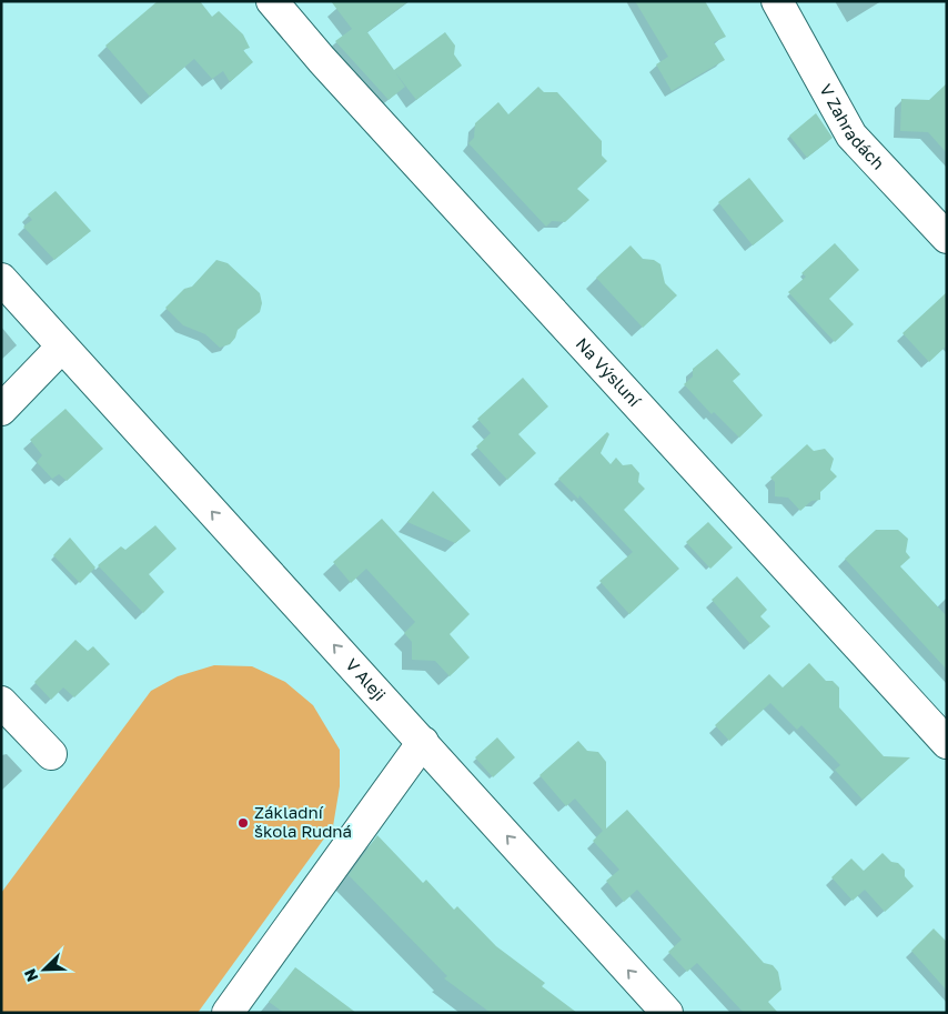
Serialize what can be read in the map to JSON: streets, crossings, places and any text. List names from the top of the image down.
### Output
{
  "streets": {
    "street": ["V Zahradách", "Na Výsluní", "V Aleji"]
  },
  "one_way": ["V Aleji"],
  "places": ["Základní škola Rudná"],
  "north": "bottom left"
}
